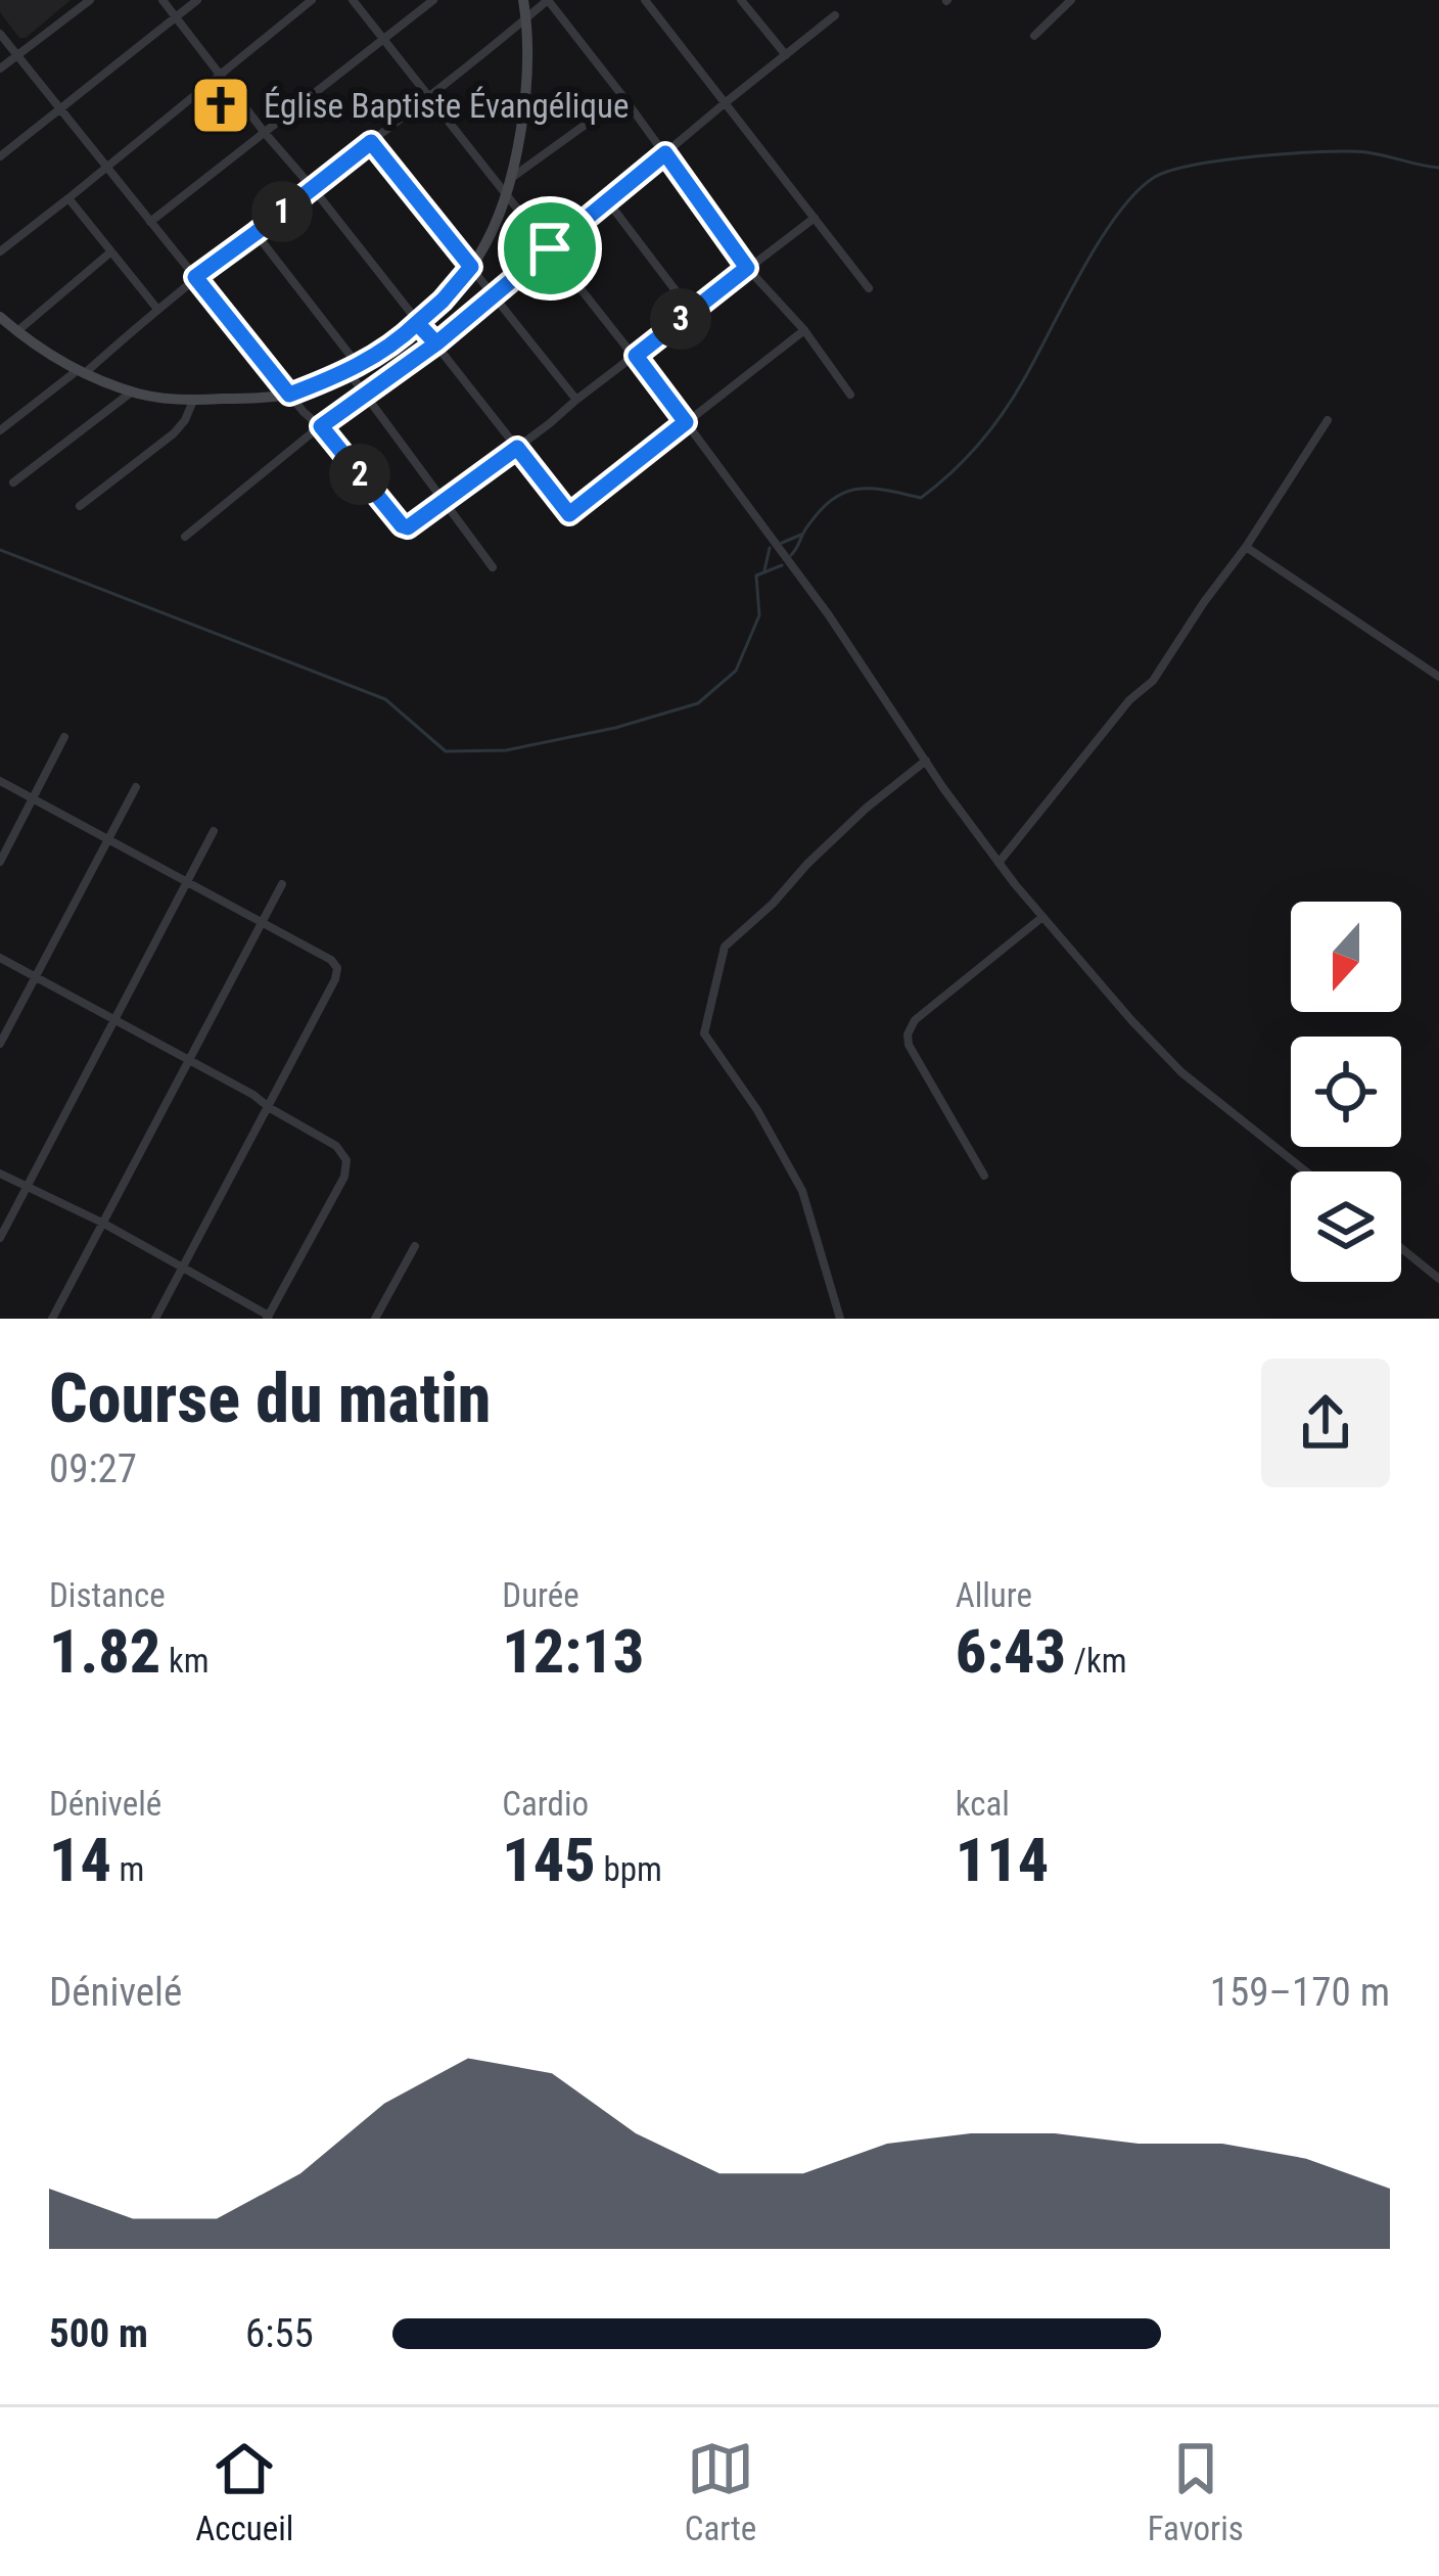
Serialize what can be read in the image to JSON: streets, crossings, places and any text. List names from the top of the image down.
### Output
{
  "places": {
    "church": ["Église Baptiste Évangélique"]
  },
  "north": "bottom",
  "page": {
    "pins": ["1", "3", "2"],
    "heading": ["Course du matin", "09:27"],
    "stats": [
      ["Distance", "1.82 km"],
      ["Durée", "12:13"],
      ["Allure", "6:43 /km"],
      ["Dénivelé", "14 m"],
      ["Cardio", "145 bpm"],
      ["kcal", "114"]
    ],
    "chart": ["Dénivelé", "159–170 m"],
    "list": [
      {
        "name": "500 m",
        "note": "6:55"
      }
    ],
    "tabs": ["Accueil", "Carte", "Favoris"]
  }
}
